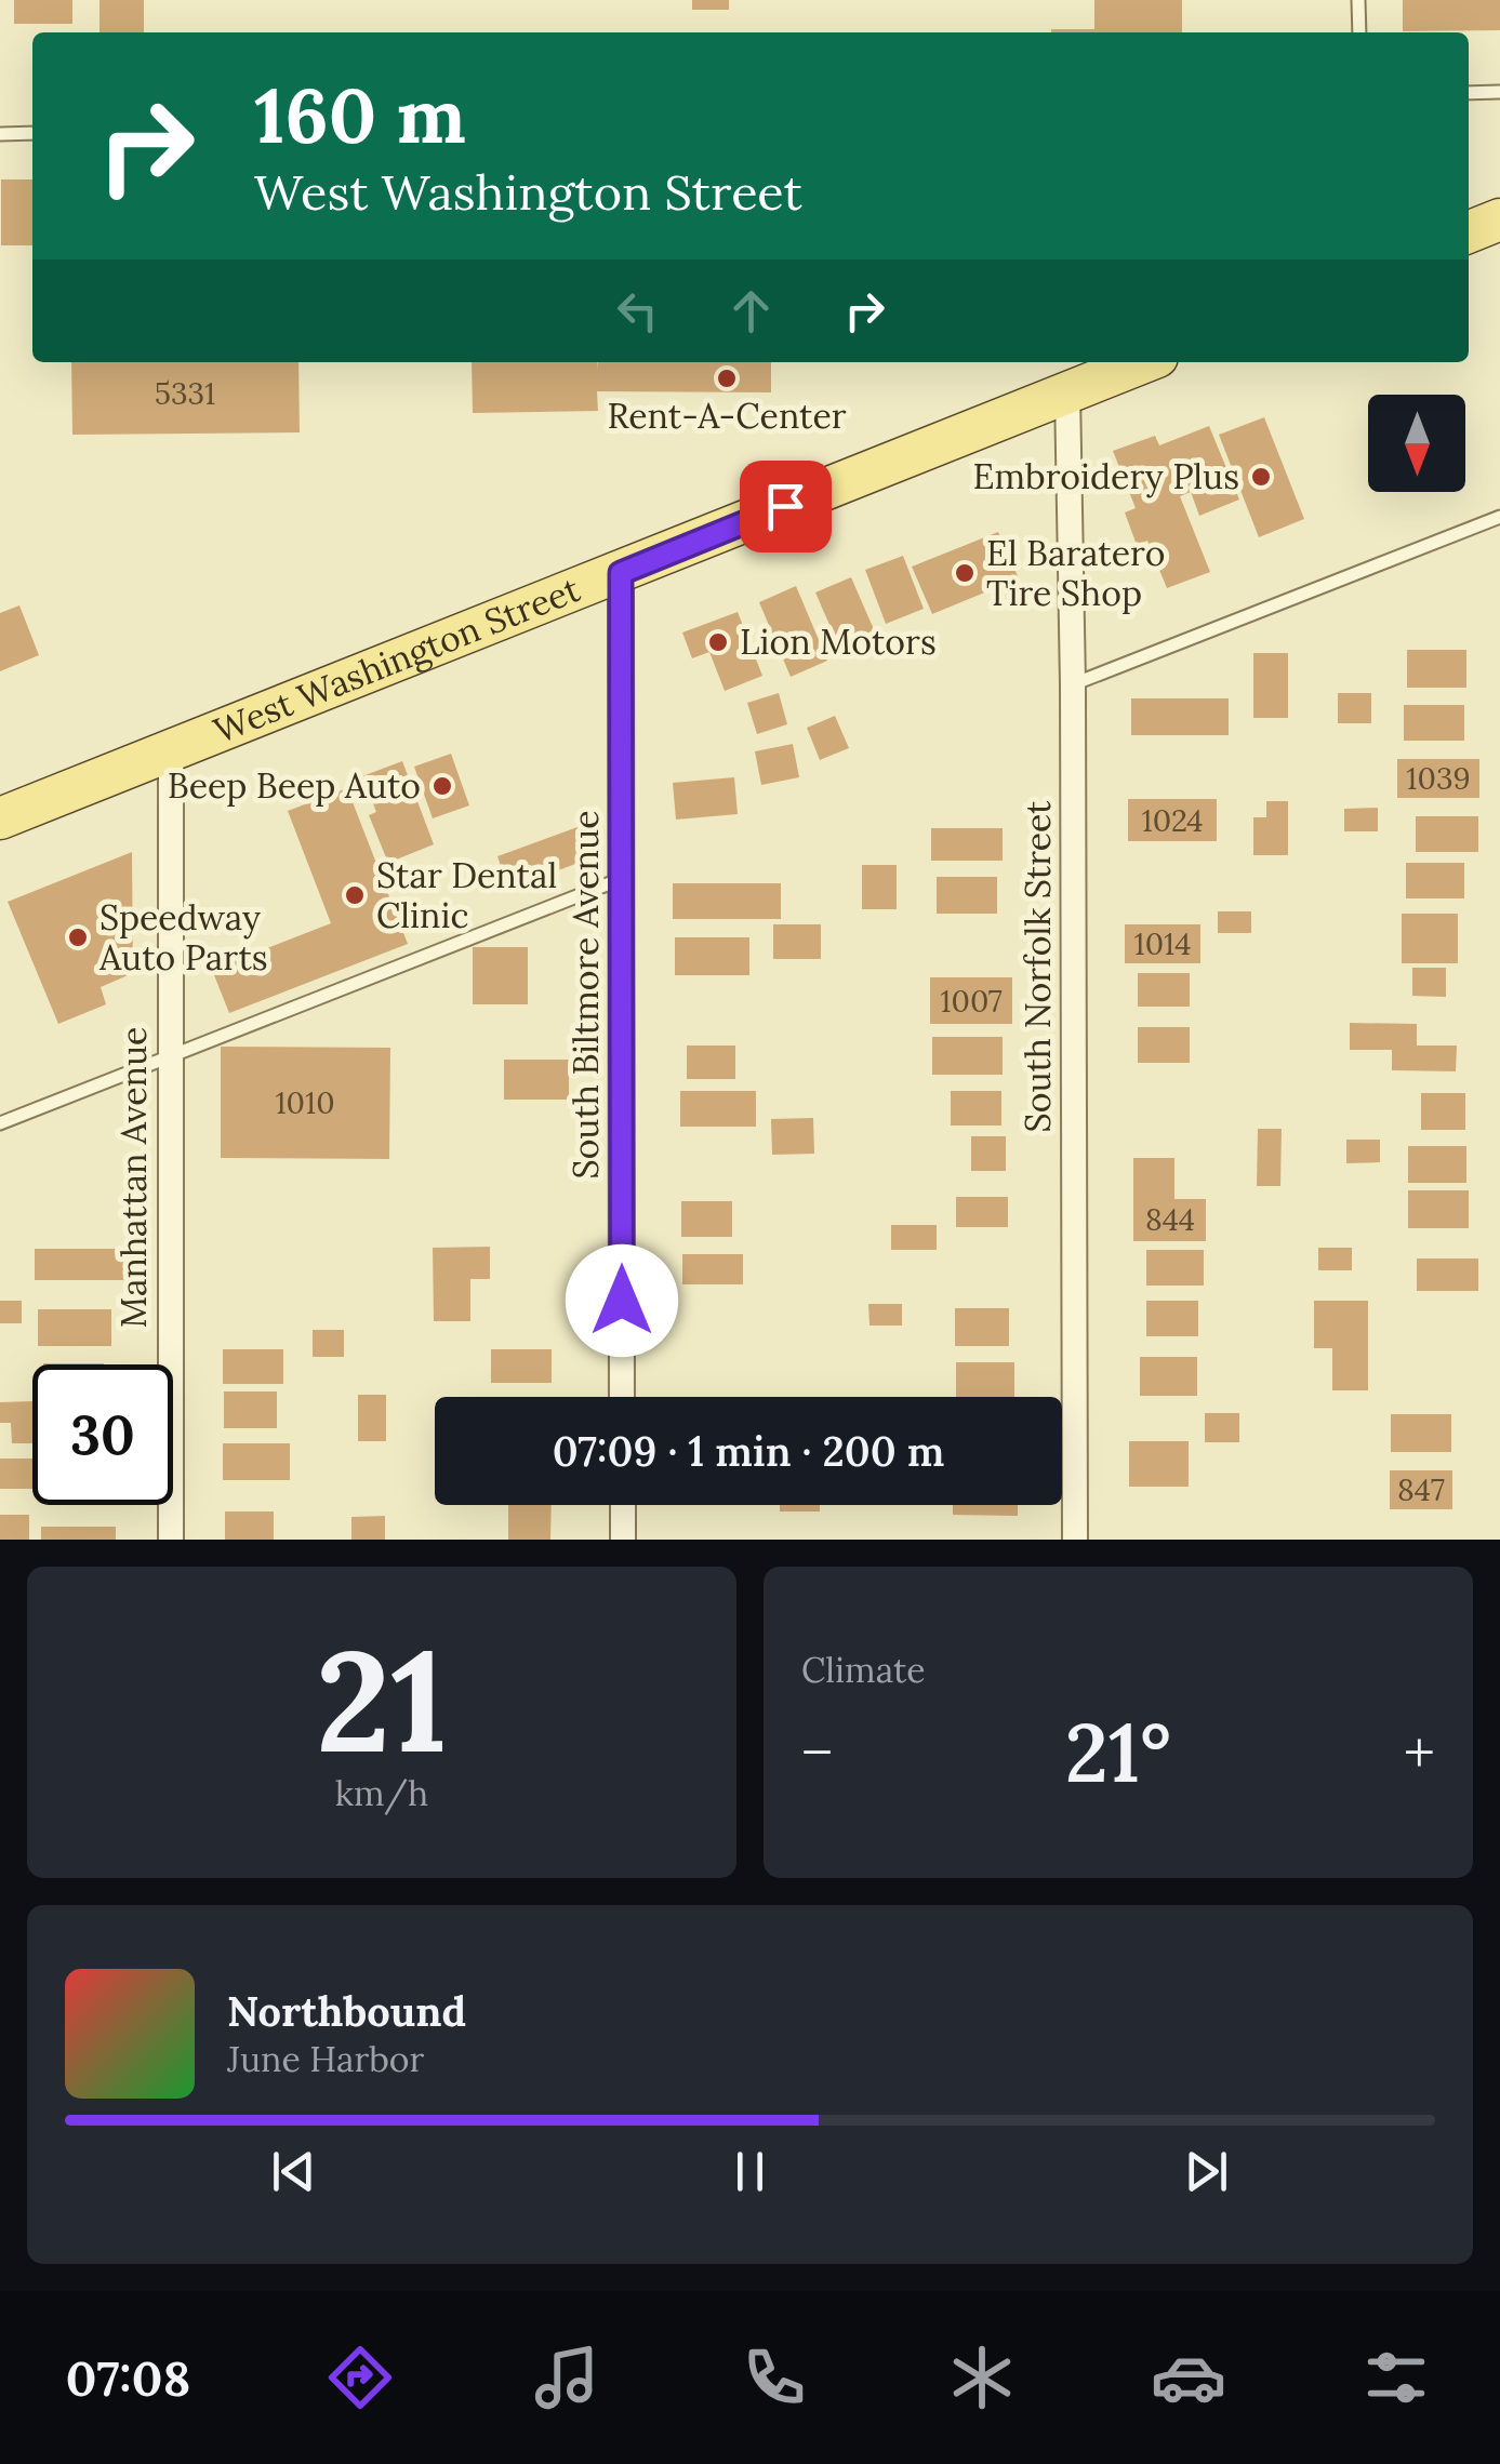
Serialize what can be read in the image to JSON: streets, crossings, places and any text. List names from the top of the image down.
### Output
{
  "streets": {
    "main road": ["West Washington Street"],
    "street": ["South Norfolk Street", "South Biltmore Avenue", "Manhattan Avenue"]
  },
  "crossings": [
    ["West Washington Street", "South Norfolk Street"],
    ["West Washington Street", "South Biltmore Avenue"],
    ["West Washington Street", "Manhattan Avenue"]
  ],
  "places": [
    "Rent-A-Center",
    "Embroidery Plus",
    "El Baratero Tire Shop",
    "Lion Motors",
    "Beep Beep Auto",
    "Star Dental Clinic",
    "Speedway Auto Parts"
  ],
  "house_numbers": [
    "5331",
    "1039",
    "1024",
    "1014",
    "1007",
    "1010",
    "844",
    "847"
  ],
  "north": "bottom",
  "page": {
    "turn": ["160 m", "West Washington Street"],
    "limit": "30",
    "trip": "07:09 · 1 min · 200 m",
    "tile": [
      ["21", "km/h"],
      "Climate"
    ],
    "heat": ["−", "21°", "+"],
    "song": ["Northbound", "June Harbor"],
    "tabs": "07:08"
  }
}
